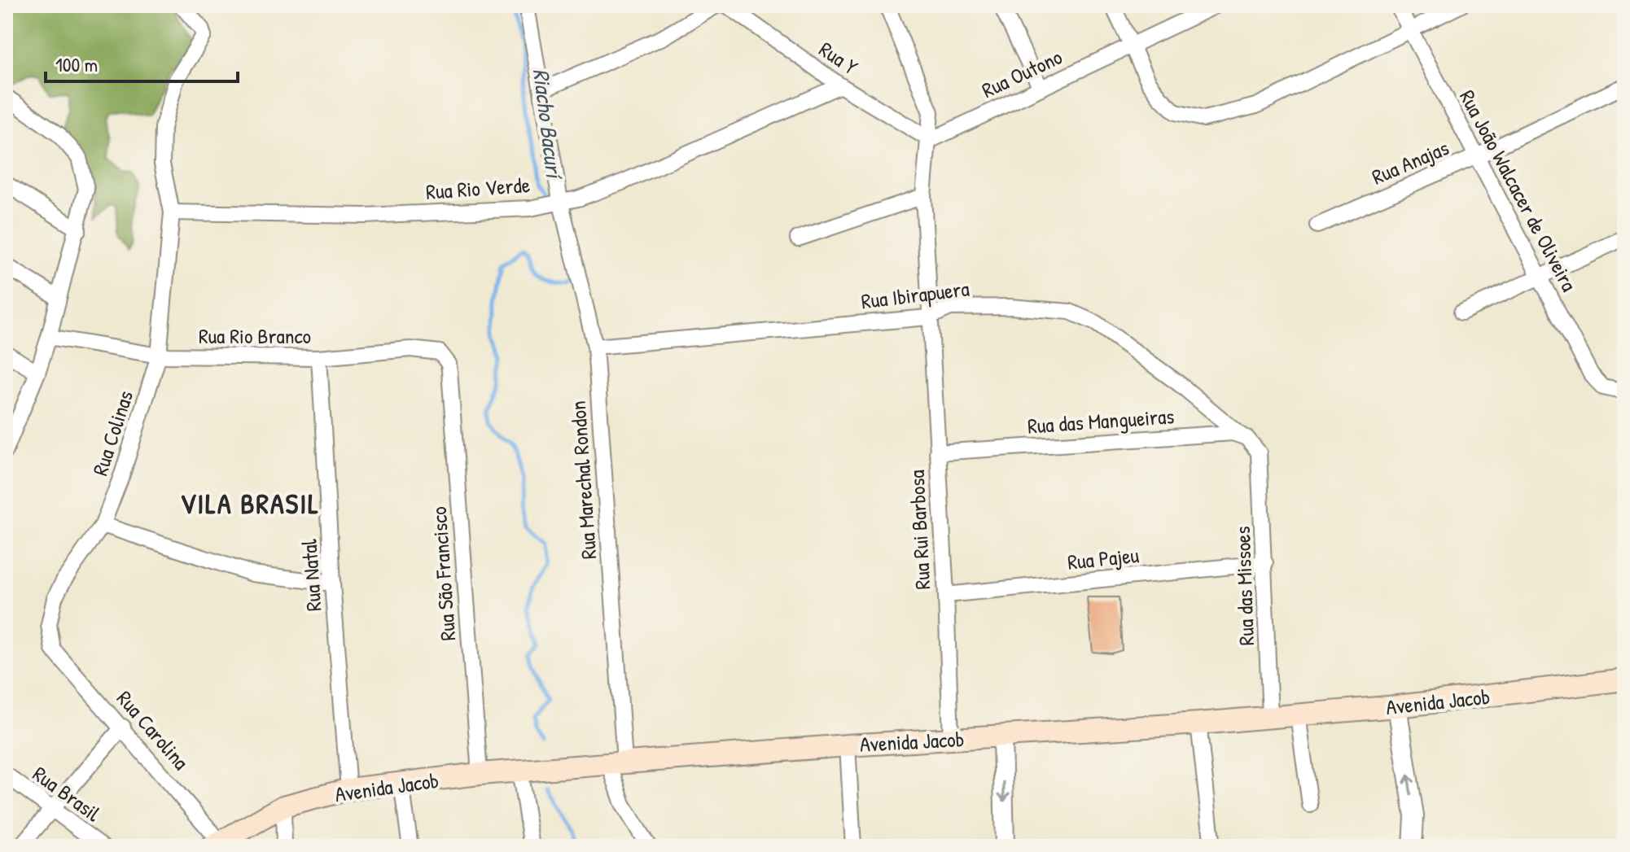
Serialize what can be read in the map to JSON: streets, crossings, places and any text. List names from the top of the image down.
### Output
{
  "streets": {
    "main road": ["Avenida Jacob"],
    "street": [
      "Rua Y",
      "Rua Outono",
      "Rua Anajas",
      "Rua Rio Verde",
      "Rua João Walcacer de Oliveira",
      "Rua Ibirapuera",
      "Rua Rio Branco",
      "Rua das Mangueiras",
      "Rua Colinas",
      "Rua Marechal Rondon",
      "Rua Rui Barbosa",
      "Rua Pajeu",
      "Rua São Francisco",
      "Rua Natal",
      "Rua das Missoes",
      "Rua Carolina",
      "Rua Brasil"
    ]
  },
  "crossings": [
    ["Rua Y", "Rua Outono"],
    ["Rua Y", "Rua Rio Verde"],
    ["Rua Y", "Rua Rui Barbosa"],
    ["Rua Outono", "Rua Rui Barbosa"],
    ["Rua Anajas", "Rua João Walcacer de Oliveira"],
    ["Rua Rio Verde", "Rua Colinas"],
    ["Rua Rio Verde", "Rua Marechal Rondon"],
    ["Rua Ibirapuera", "Rua das Mangueiras"],
    ["Rua Ibirapuera", "Rua Marechal Rondon"],
    ["Rua Ibirapuera", "Rua Rui Barbosa"],
    ["Rua Ibirapuera", "Rua das Missoes"],
    ["Rua Rio Branco", "Rua Colinas"],
    ["Rua Rio Branco", "Rua São Francisco"],
    ["Rua Rio Branco", "Rua Natal"],
    ["Rua das Mangueiras", "Rua Rui Barbosa"],
    ["Rua das Mangueiras", "Rua das Missoes"],
    ["Rua Colinas", "Rua Carolina"],
    ["Rua Marechal Rondon", "Avenida Jacob"],
    ["Rua Rui Barbosa", "Rua Pajeu"],
    ["Rua Rui Barbosa", "Avenida Jacob"],
    ["Rua Pajeu", "Rua das Missoes"],
    ["Rua São Francisco", "Avenida Jacob"],
    ["Rua Natal", "Avenida Jacob"],
    ["Rua das Missoes", "Avenida Jacob"],
    ["Avenida Jacob", "Rua Carolina"]
  ],
  "districts": ["VILA BRASIL"],
  "water": ["Riacho Bacurí"],
  "scale_bar": "100 m"
}
